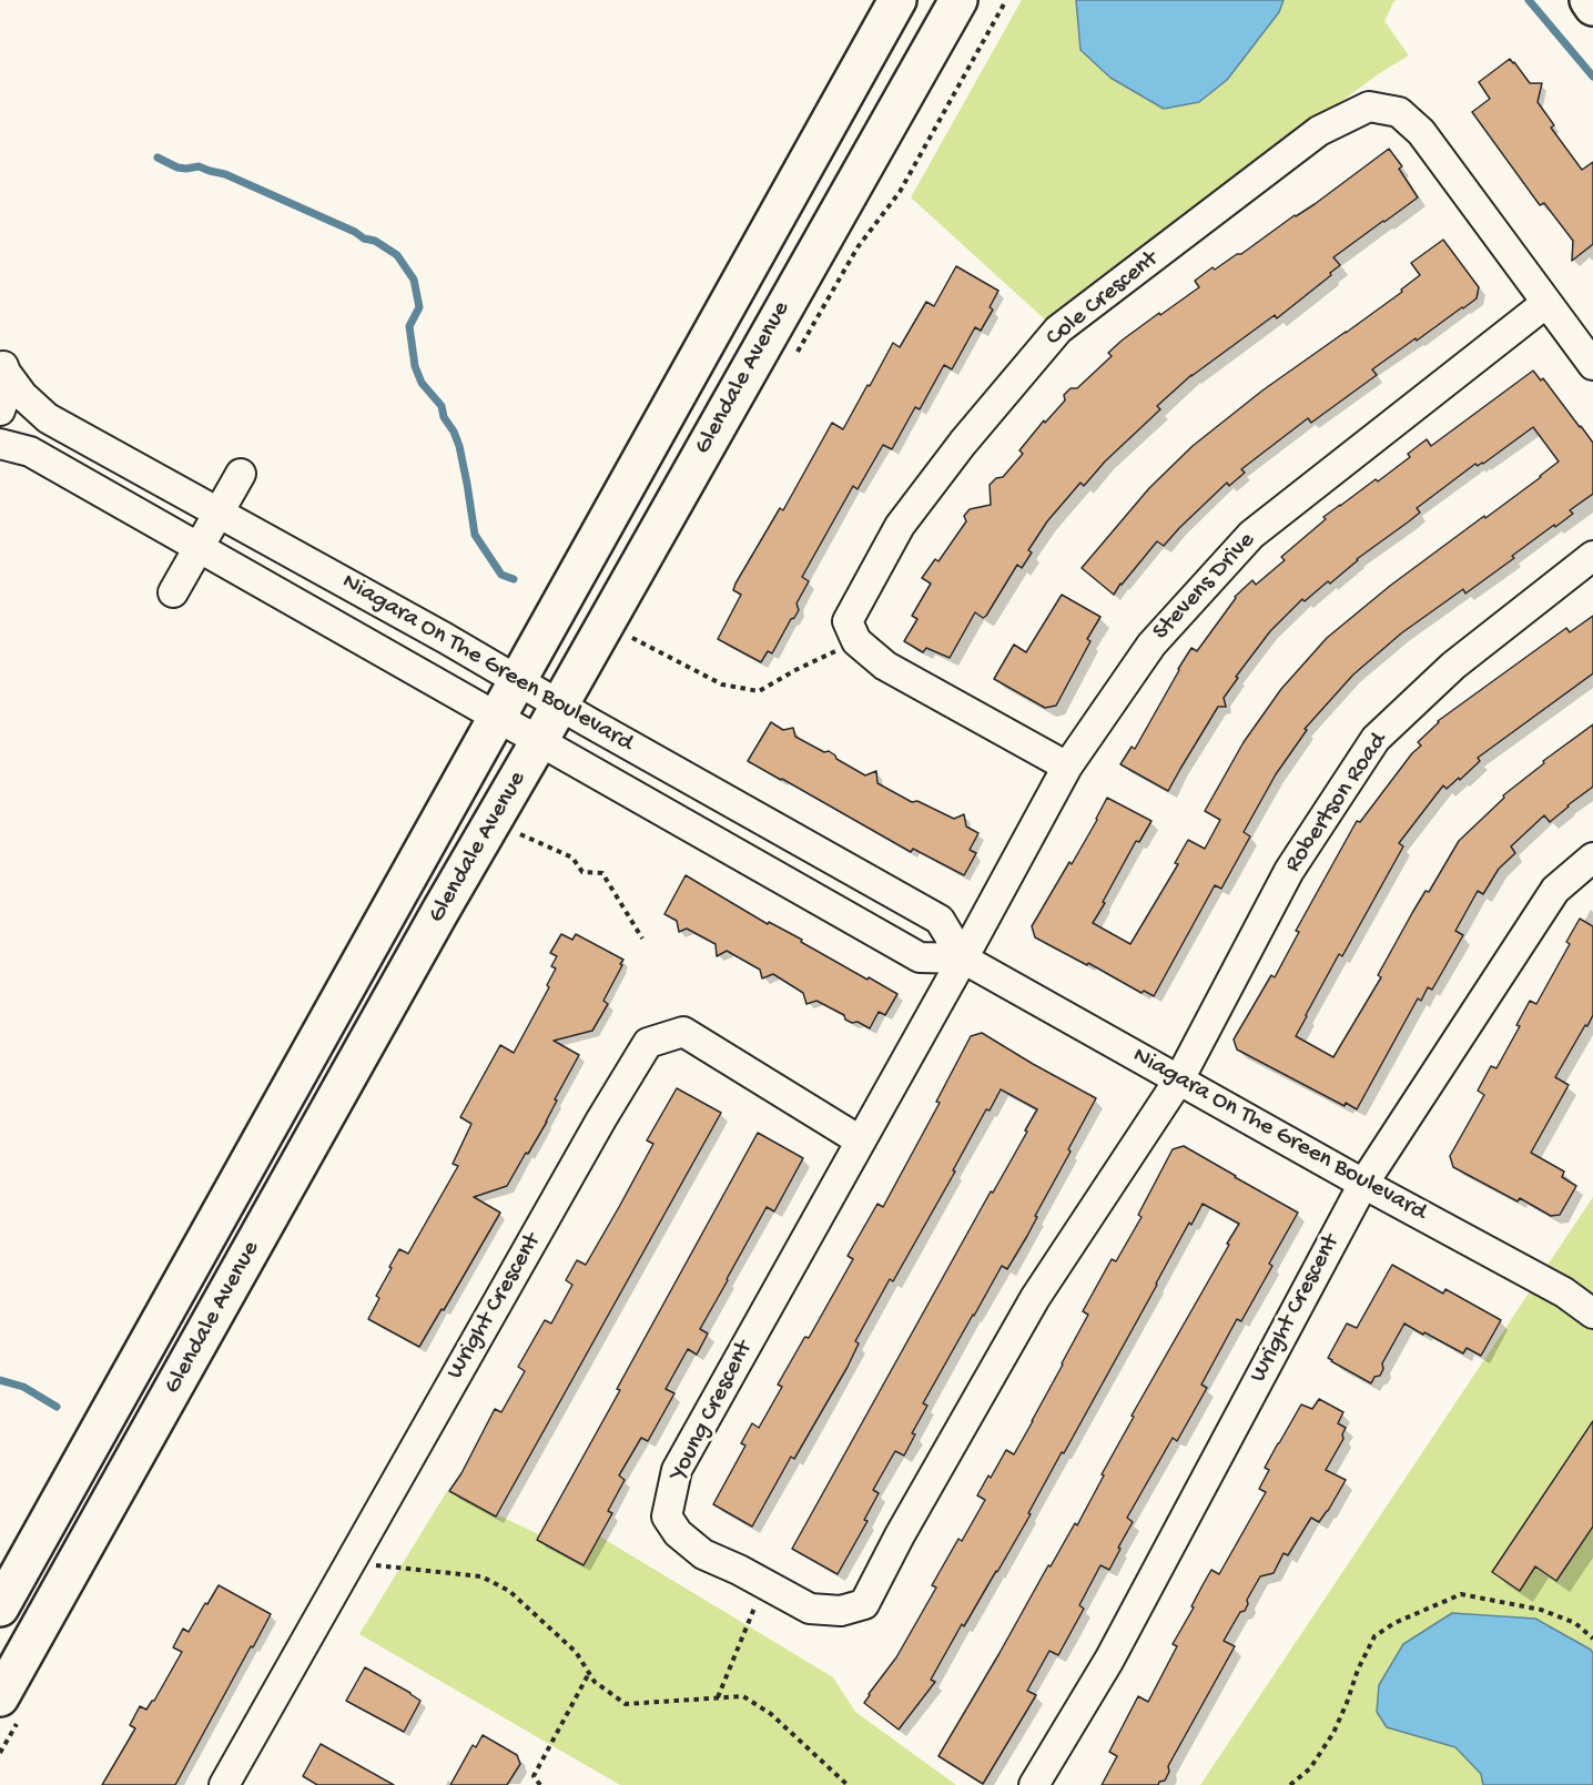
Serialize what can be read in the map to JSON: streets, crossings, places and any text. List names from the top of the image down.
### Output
{
  "streets": {
    "main road": ["Glendale Avenue"],
    "street": [
      "Cole Crescent",
      "Stevens Drive",
      "Niagara On The Green Boulevard",
      "Robertson Road",
      "Wright Crescent",
      "Young Crescent"
    ]
  },
  "crossings": [
    ["Cole Crescent", "Stevens Drive"],
    ["Glendale Avenue", "Niagara On The Green Boulevard"],
    ["Stevens Drive", "Niagara On The Green Boulevard"],
    ["Stevens Drive", "Young Crescent"],
    ["Niagara On The Green Boulevard", "Robertson Road"],
    ["Niagara On The Green Boulevard", "Wright Crescent"],
    ["Niagara On The Green Boulevard", "Young Crescent"],
    ["Robertson Road", "Young Crescent"],
    ["Wright Crescent", "Young Crescent"]
  ]
}
